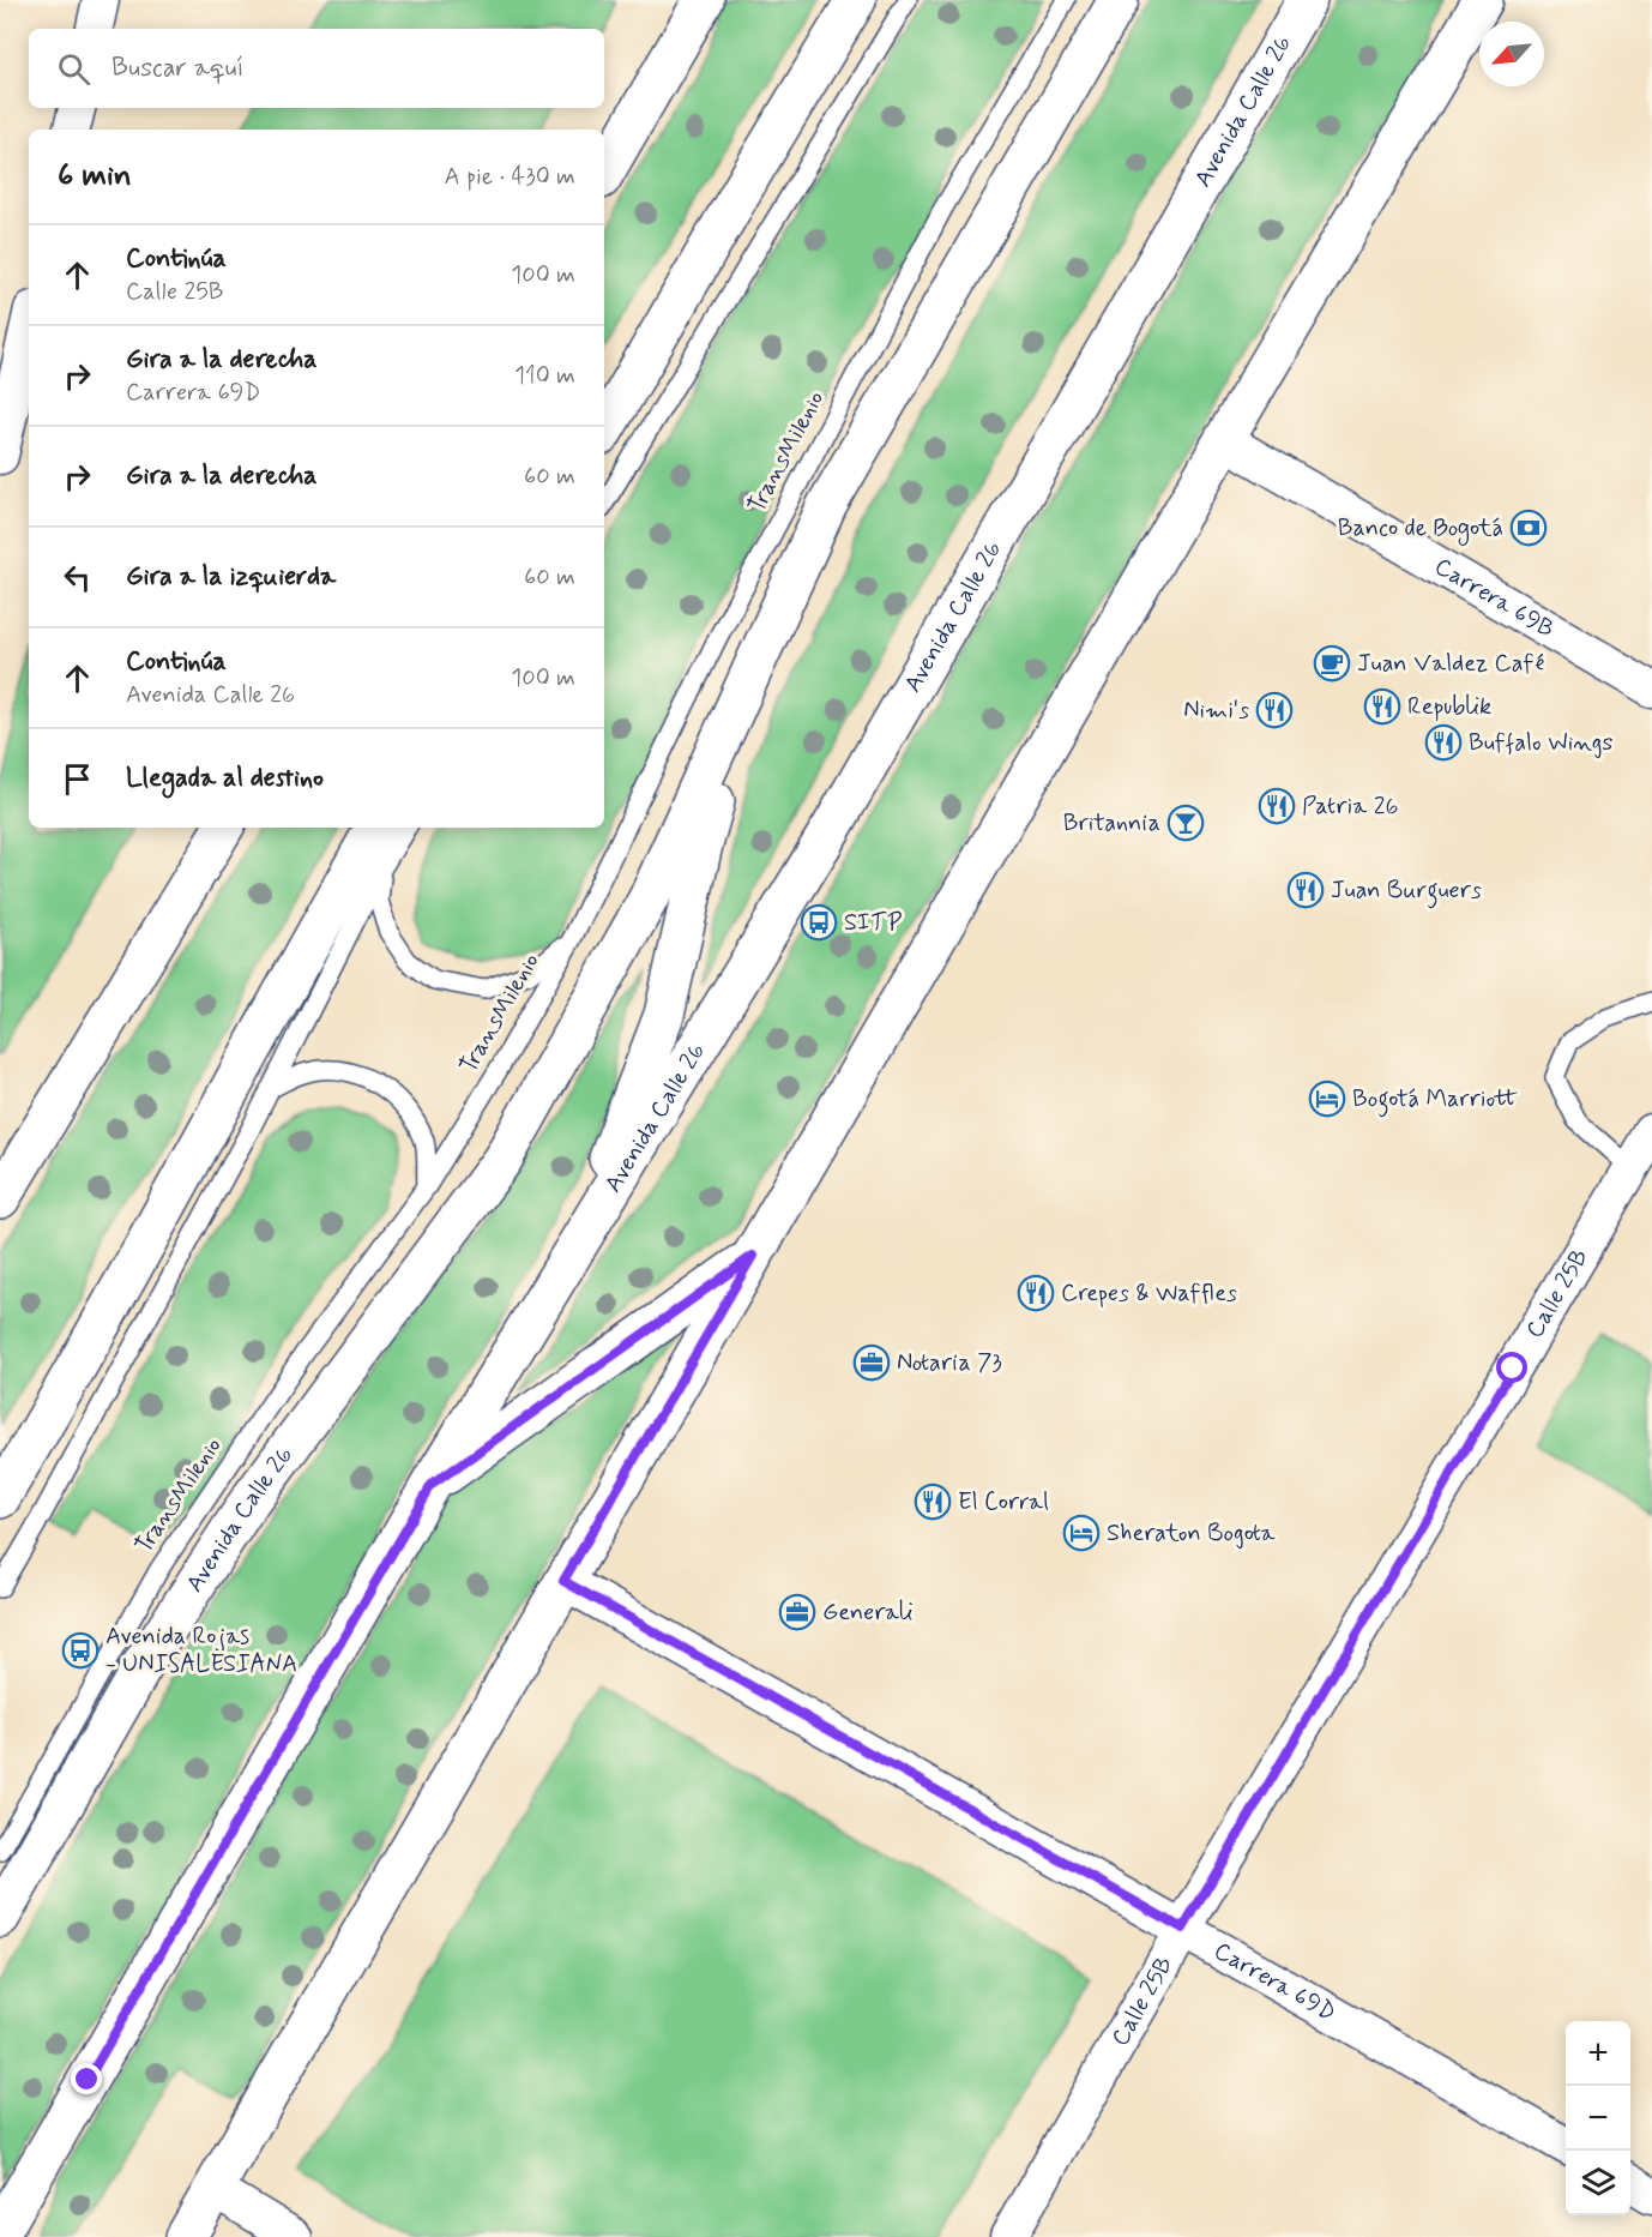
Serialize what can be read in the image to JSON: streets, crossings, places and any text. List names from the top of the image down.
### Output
{
  "streets": {
    "main road": ["Avenida Calle 26"],
    "street": ["Carrera 69B", "Calle 25B", "Carrera 69D"],
    "lane": ["TransMilenio"]
  },
  "crossings": [
    ["Calle 25B", "Carrera 69D"]
  ],
  "places": {
    "bank": ["Banco de Bogotá"],
    "cafe": ["Juan Valdez Café"],
    "restaurant": [
      "Republik",
      "Nimi's",
      "Buffalo Wings",
      "Patria 26",
      "Juan Burguers",
      "Crepes & Waffles",
      "El Corral"
    ],
    "bar": ["Britannia"],
    "bus stop": ["SITP", "Avenida Rojas - UNISALESIANA"],
    "hotel": ["Bogotá Marriott", "Sheraton Bogota"],
    "office": ["Notaria 73", "Generali"]
  },
  "north": "bottom left",
  "page": {
    "search": "Buscar aquí",
    "heading": ["6 min", "A pie · 430 m"],
    "list": [
      ["Continúa", "Calle 25B", "100 m"],
      ["Gira a la derecha", "Carrera 69D", "110 m"],
      ["Gira a la derecha", "60 m"],
      ["Gira a la izquierda", "60 m"],
      ["Continúa", "Avenida Calle 26", "100 m"],
      "Llegada al destino"
    ],
    "map_buttons": ["+", "−"]
  }
}
